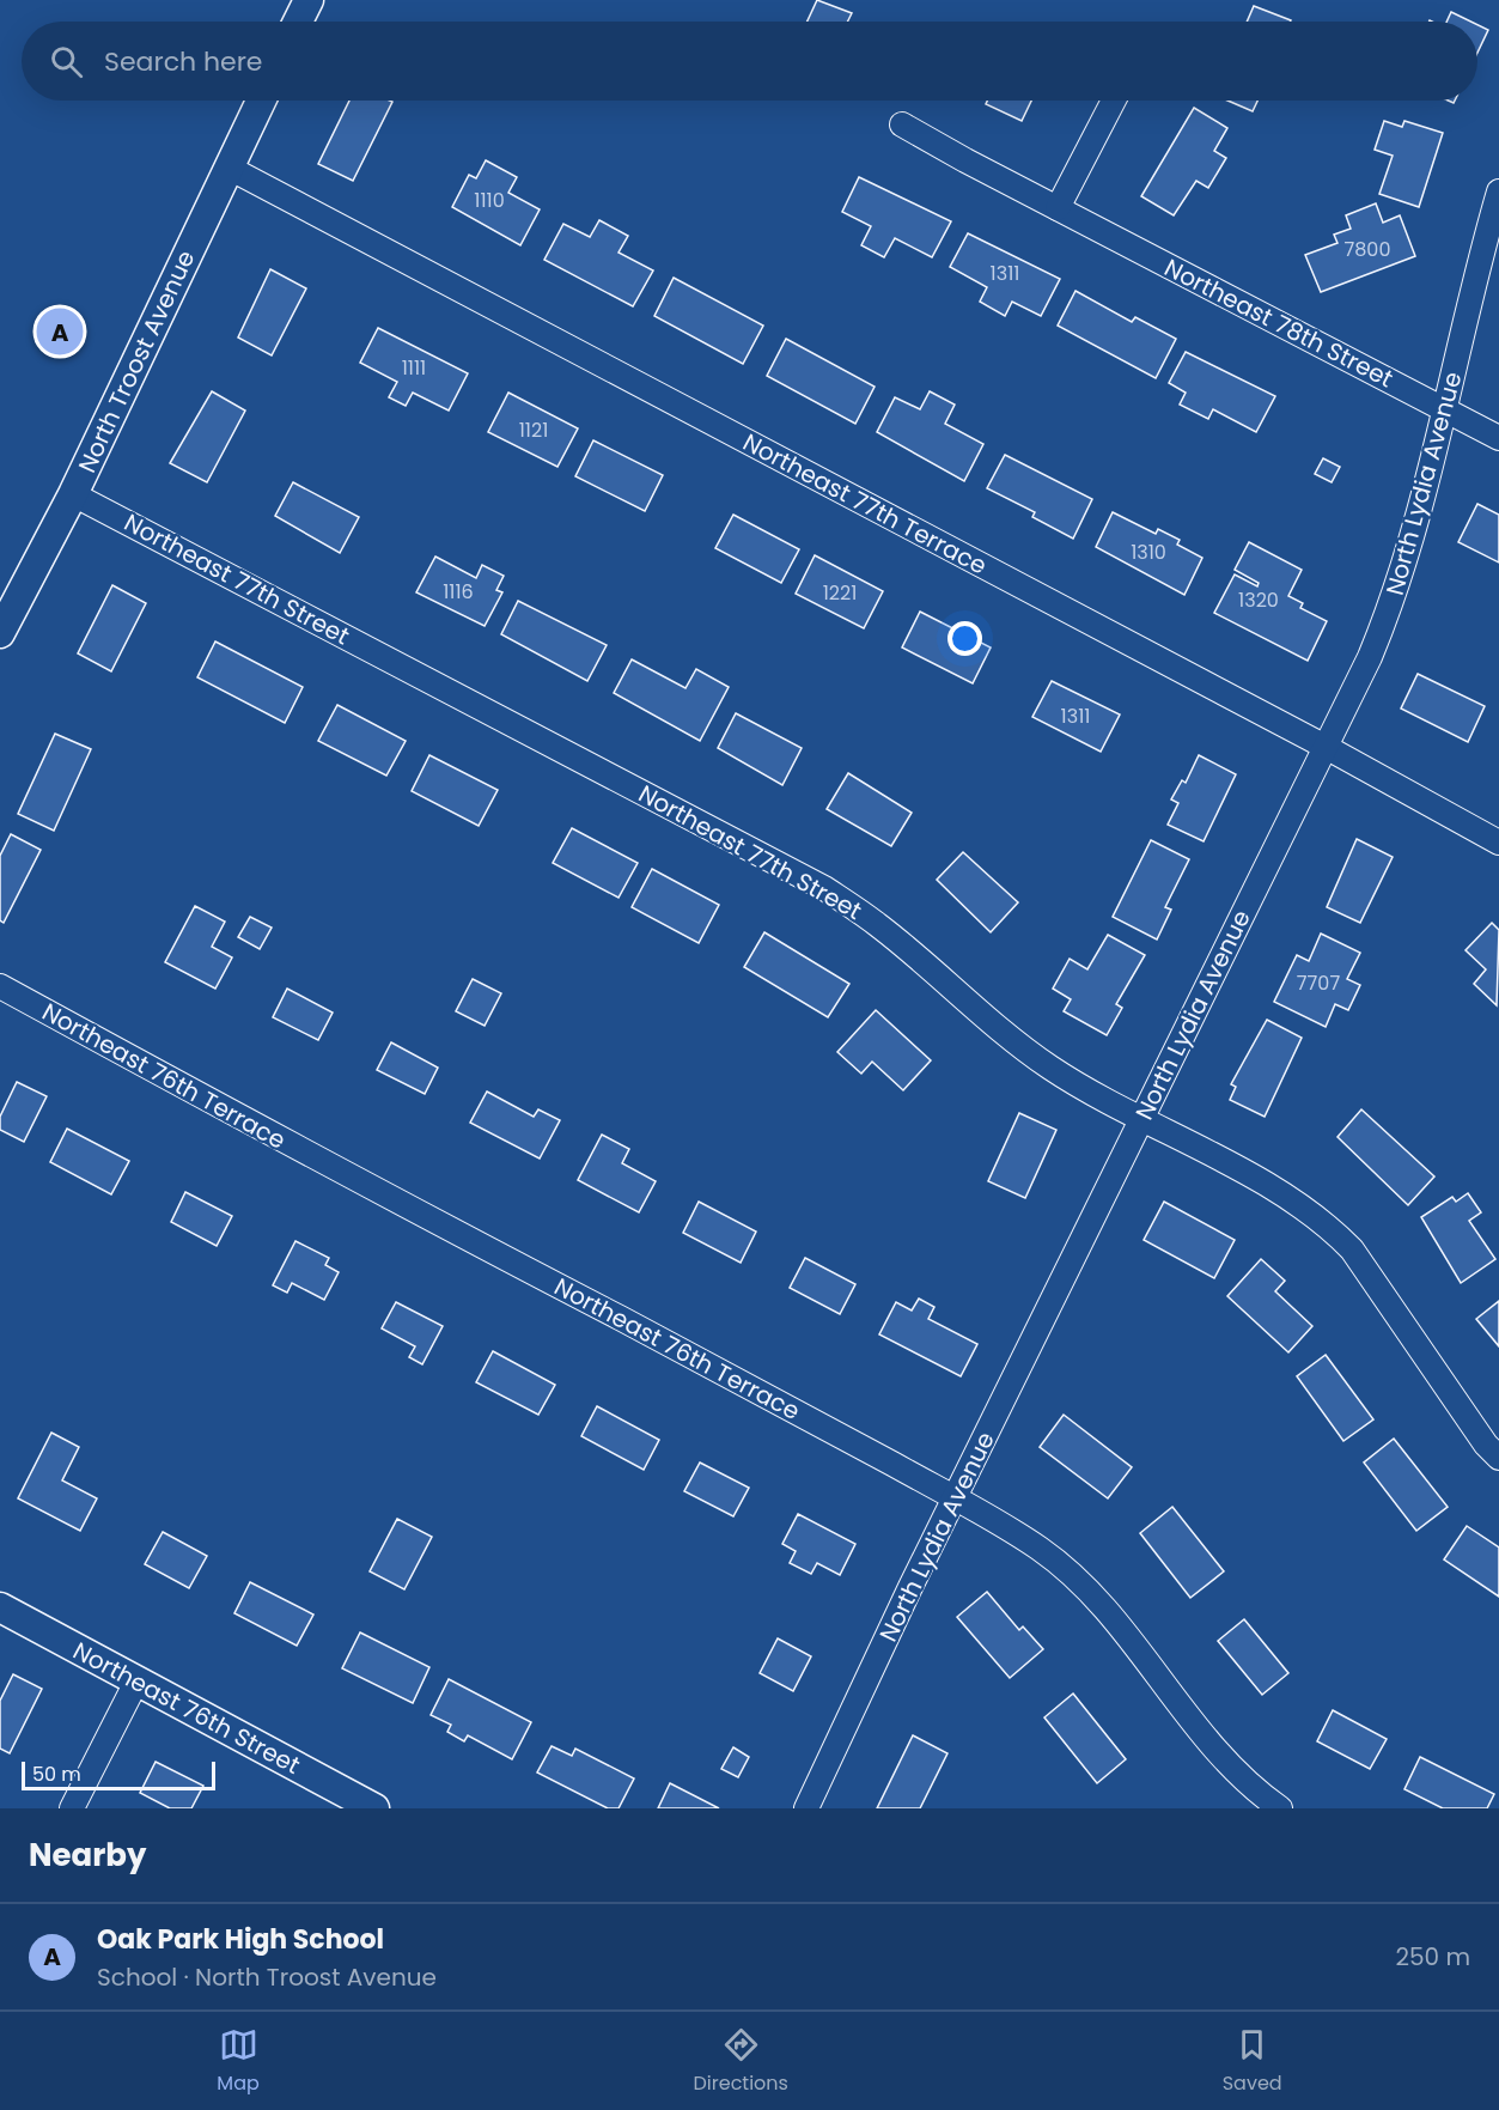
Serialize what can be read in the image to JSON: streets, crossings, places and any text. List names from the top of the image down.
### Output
{
  "streets": {
    "street": [
      "Northeast 78th Street",
      "North Troost Avenue",
      "North Lydia Avenue",
      "Northeast 77th Terrace",
      "Northeast 77th Street",
      "Northeast 76th Terrace",
      "Northeast 76th Street"
    ]
  },
  "crossings": [
    ["Northeast 78th Street", "North Lydia Avenue"],
    ["North Troost Avenue", "Northeast 77th Terrace"],
    ["North Troost Avenue", "Northeast 77th Street"],
    ["North Lydia Avenue", "Northeast 77th Terrace"],
    ["North Lydia Avenue", "Northeast 77th Street"],
    ["North Lydia Avenue", "Northeast 76th Terrace"]
  ],
  "house_numbers": [
    "1110",
    "7800",
    "1311",
    "1111",
    "1121",
    "1310",
    "1116",
    "1221",
    "1320",
    "1311",
    "7707"
  ],
  "scale_bar": "50 m",
  "page": {
    "search": "Search here",
    "pins": "A",
    "scale": "50 m",
    "heading": "Nearby",
    "list": [
      {
        "mark": "A",
        "name": "Oak Park High School",
        "note": "School · North Troost Avenue",
        "value": "250 m"
      }
    ],
    "nav": ["Map", "Directions", "Saved"]
  }
}
